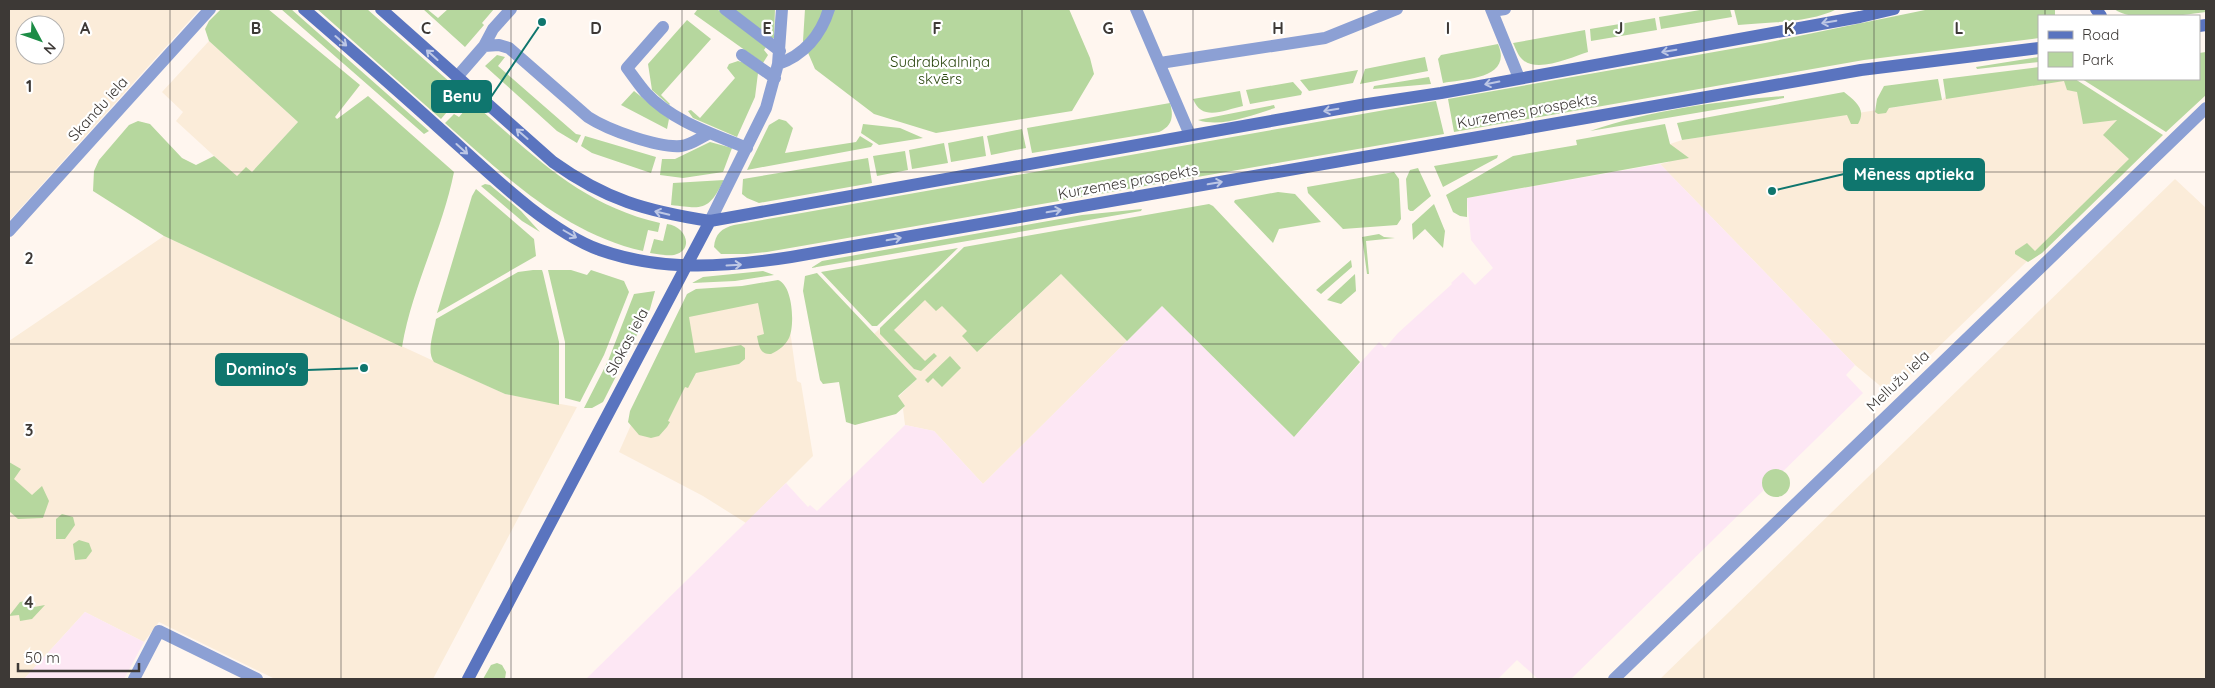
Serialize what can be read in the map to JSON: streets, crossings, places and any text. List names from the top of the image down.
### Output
{
  "streets": {
    "main road": ["Kurzemes prospekts", "Slokas iela"],
    "street": ["Skandu iela", "Mellužu iela"]
  },
  "crossings": [
    ["Kurzemes prospekts", "Slokas iela"]
  ],
  "parks": ["Sudrabkalniņa skvērs"],
  "places": ["Benu", "Mēness aptieka", "Domino's"],
  "legend": ["Road", "Park"],
  "scale_bar": "50 m",
  "north": "bottom right",
  "grid": {
    "columns": [
      "A",
      "B",
      "C",
      "D",
      "E",
      "F",
      "G",
      "H",
      "I",
      "J",
      "K",
      "L"
    ],
    "rows": [
      "1",
      "2",
      "3",
      "4"
    ]
  }
}
